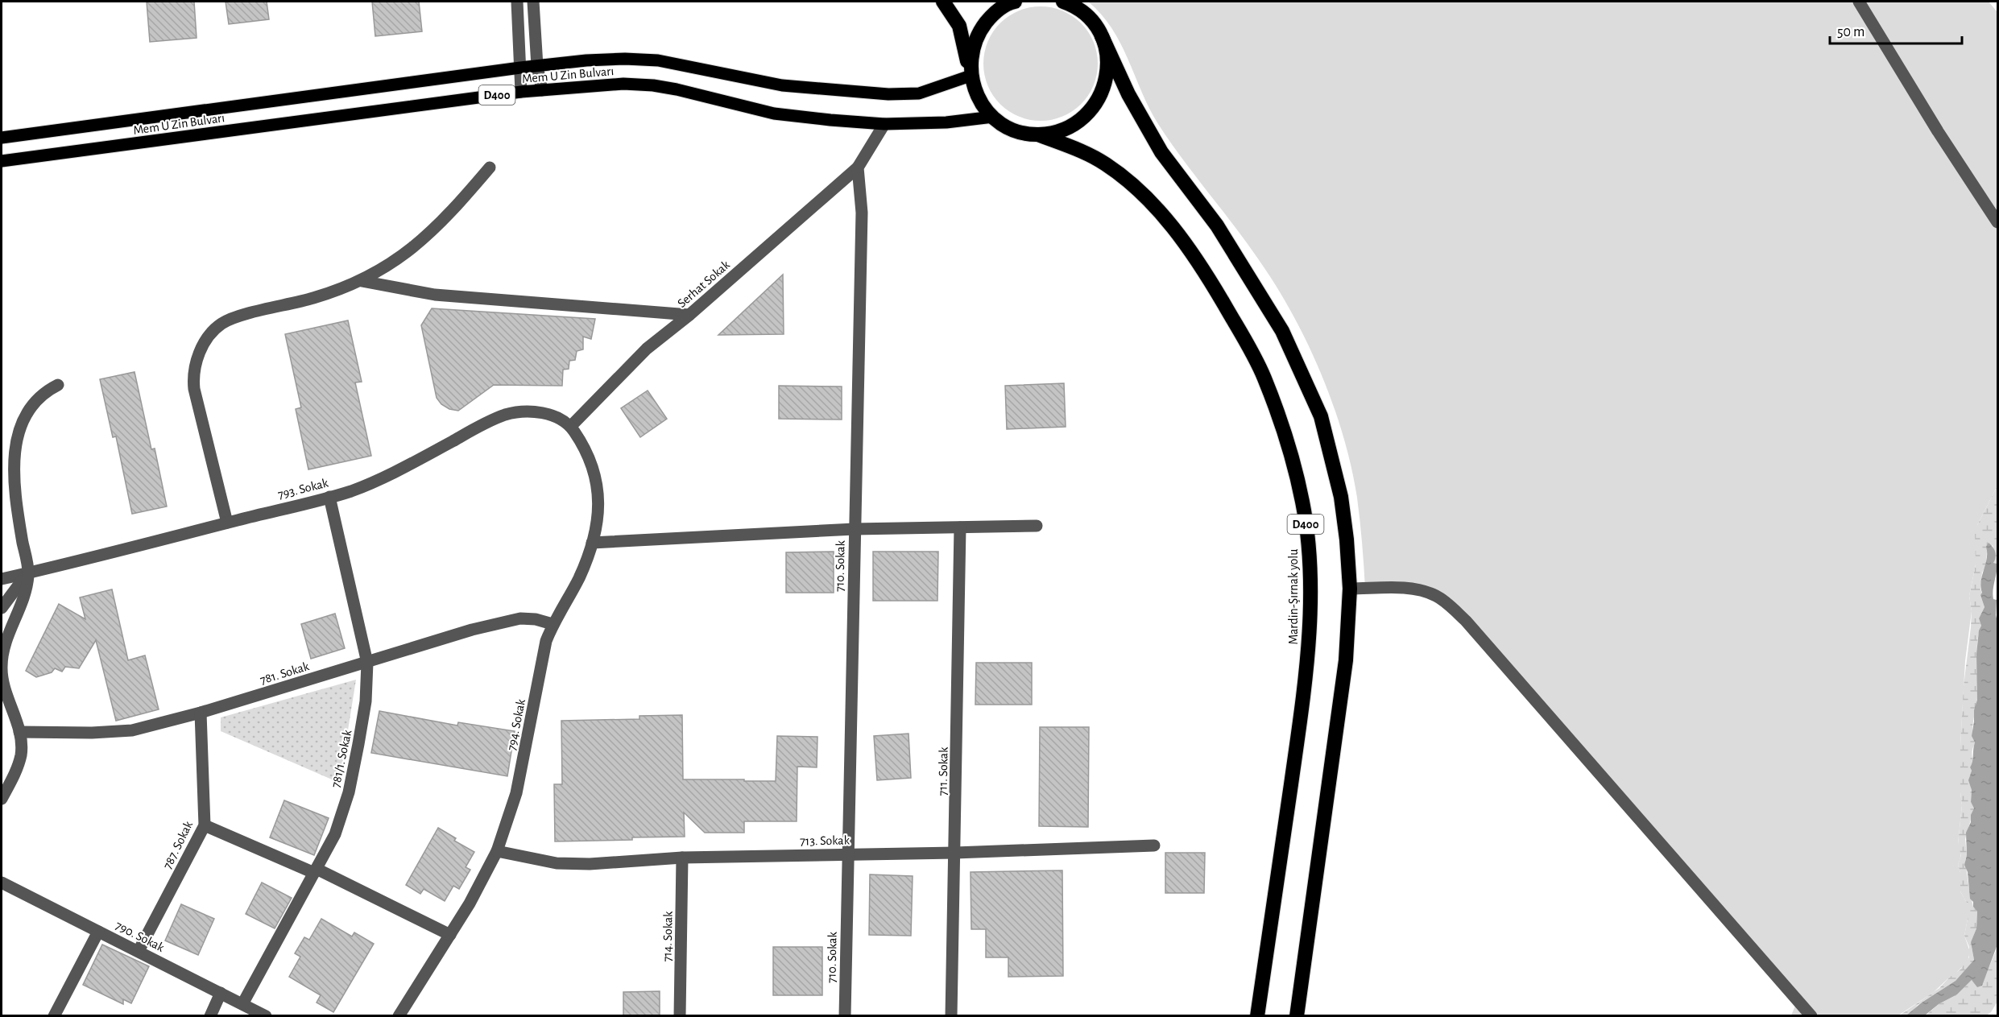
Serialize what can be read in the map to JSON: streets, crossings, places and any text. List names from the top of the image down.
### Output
{
  "streets": {
    "highway": ["D400", "Mardin-Şırnak yolu"],
    "main road": ["Mem U Zin Bulvarı"],
    "street": [
      "Serhat Sokak",
      "793. Sokak",
      "710. Sokak",
      "781. Sokak",
      "794. Sokak",
      "781/1. Sokak",
      "711. Sokak",
      "713. Sokak",
      "787. Sokak",
      "790. Sokak",
      "714. Sokak"
    ]
  },
  "crossings": [
    ["Serhat Sokak", "793. Sokak"],
    ["Serhat Sokak", "710. Sokak"],
    ["Serhat Sokak", "794. Sokak"],
    ["793. Sokak", "794. Sokak"],
    ["793. Sokak", "781/1. Sokak"],
    ["710. Sokak", "713. Sokak"],
    ["781. Sokak", "794. Sokak"],
    ["781. Sokak", "781/1. Sokak"],
    ["781. Sokak", "787. Sokak"],
    ["794. Sokak", "713. Sokak"],
    ["781/1. Sokak", "790. Sokak"],
    ["711. Sokak", "713. Sokak"],
    ["713. Sokak", "714. Sokak"],
    ["787. Sokak", "790. Sokak"]
  ],
  "scale_bar": "50 m"
}
